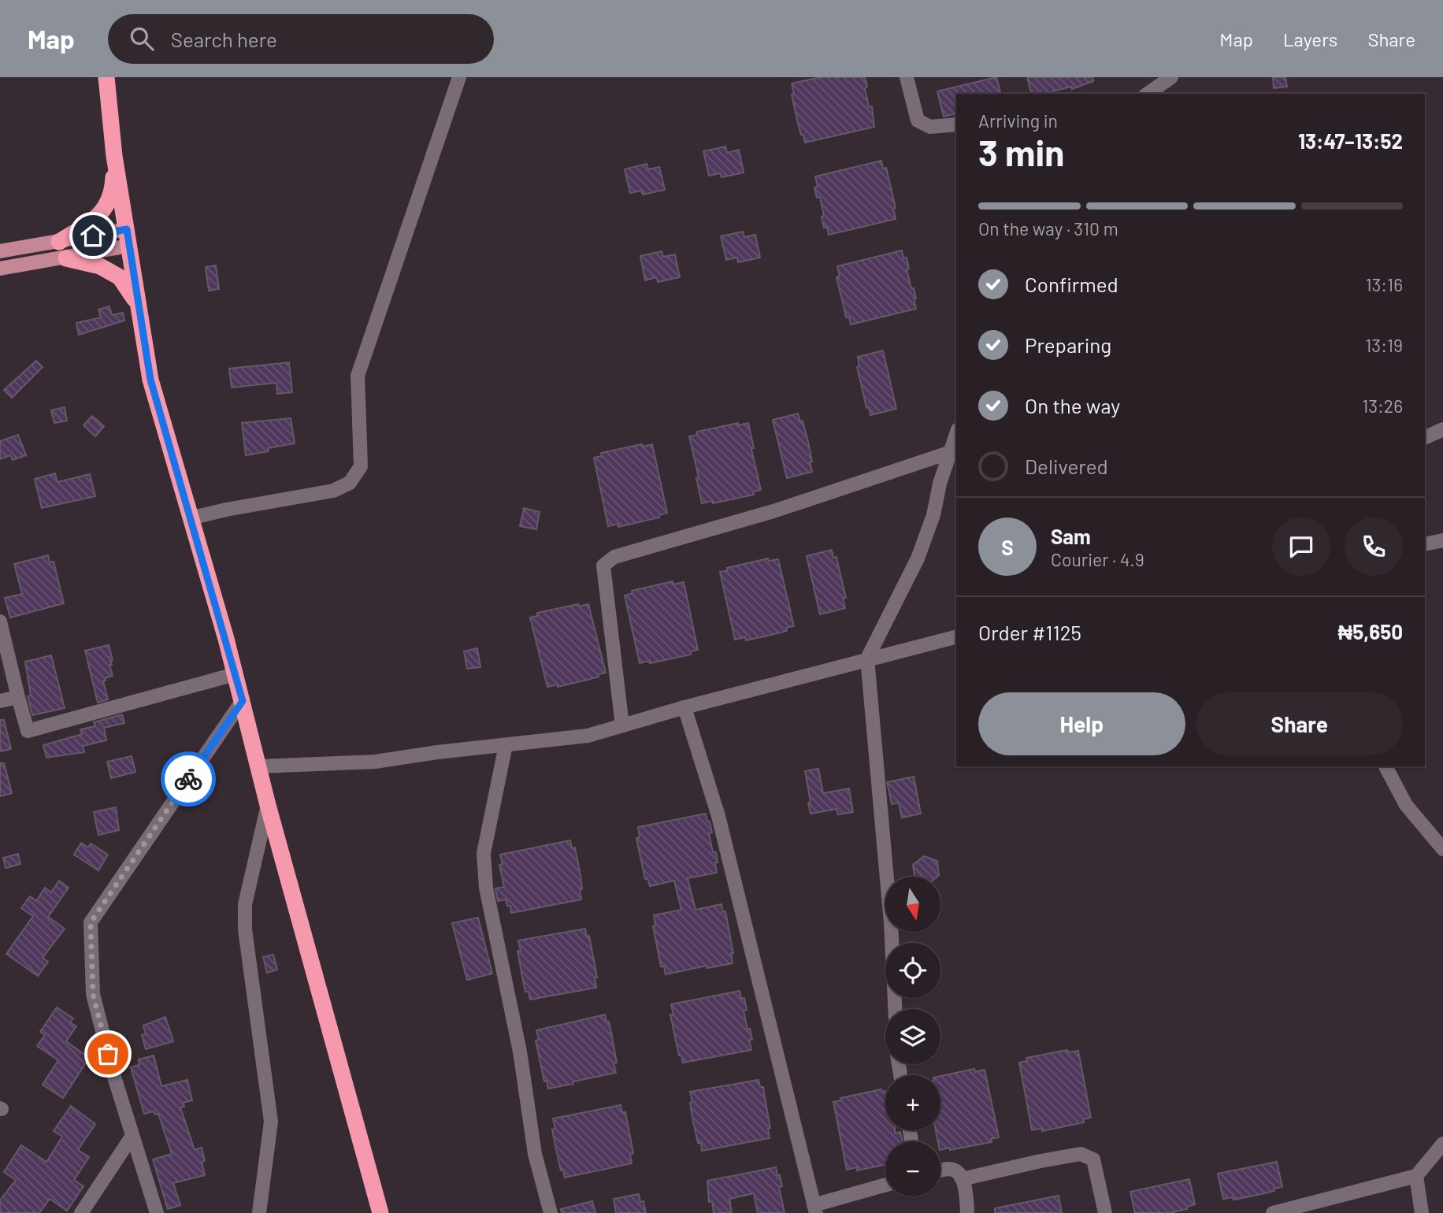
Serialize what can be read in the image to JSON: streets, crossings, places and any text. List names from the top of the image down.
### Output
{
  "north": "bottom",
  "page": {
    "header": "Map",
    "search": "Search here",
    "nav": ["Map", "Layers", "Share"],
    "heading": ["3 min", "Arriving in", "13:47–13:52"],
    "panel": [
      "Sam",
      "Courier · 4.9",
      "Order #1125",
      "₦5,650"
    ],
    "bar": "On the way · 310 m",
    "list": [
      ["Confirmed", "13:16"],
      ["Preparing", "13:19"],
      ["On the way", "13:26"],
      "Delivered"
    ],
    "round": "S",
    "buttons": ["Help", "Share"],
    "map_buttons": ["+", "−"]
  }
}
